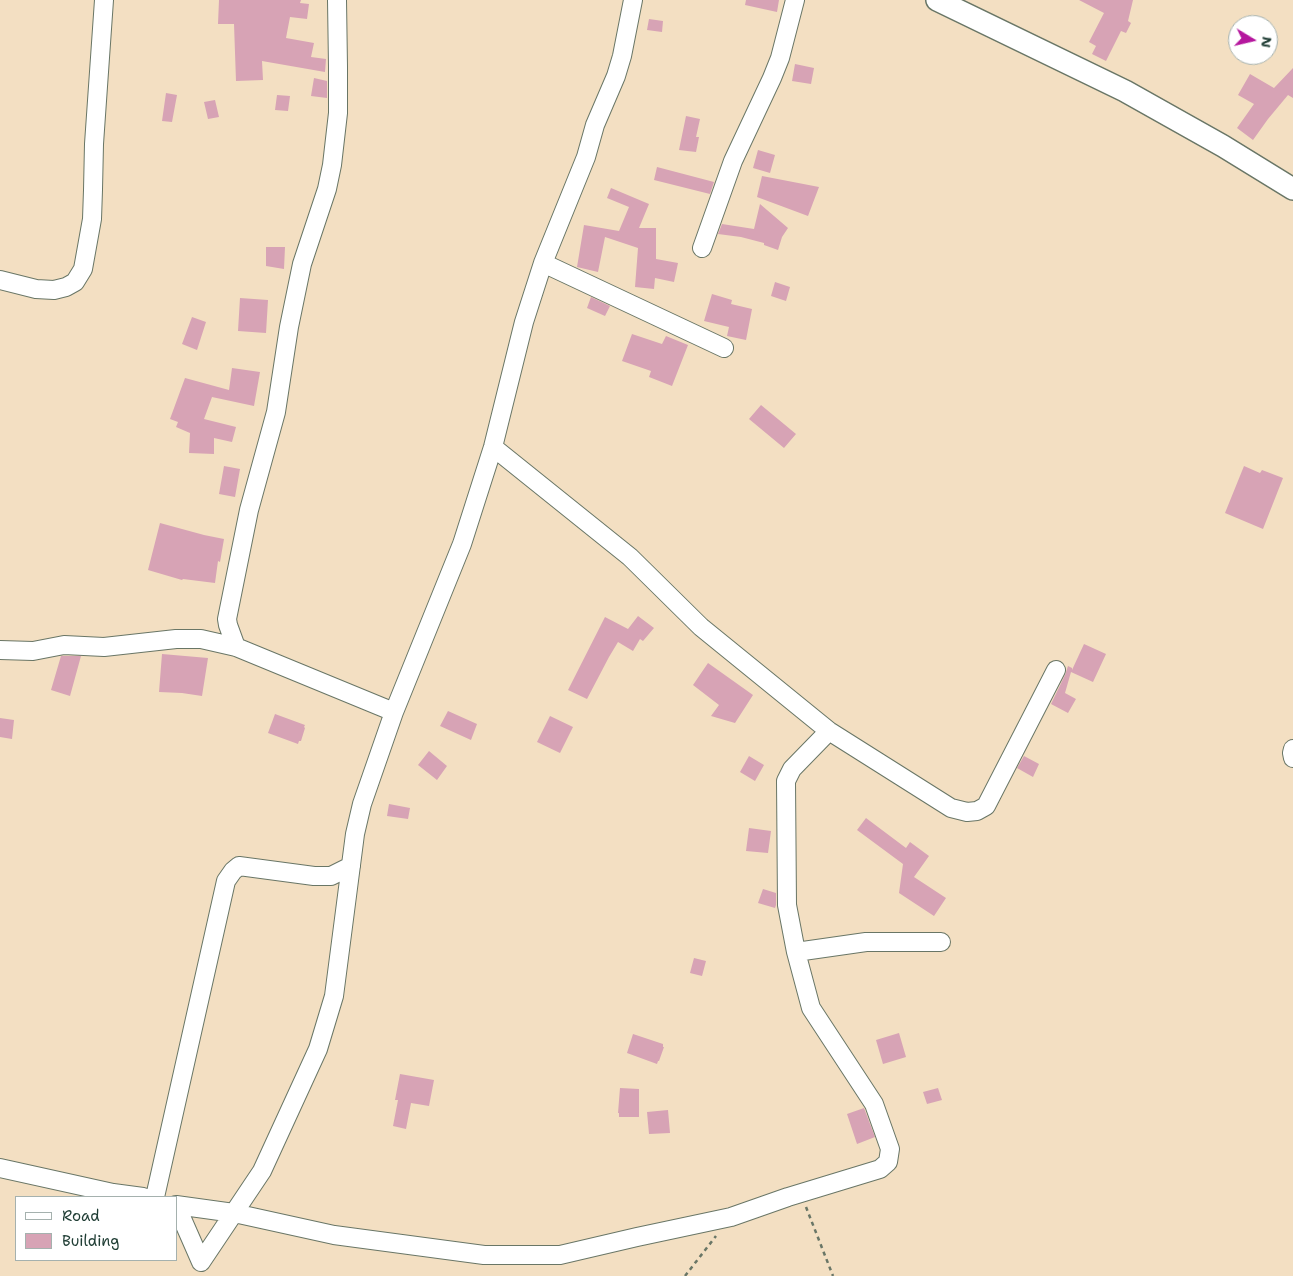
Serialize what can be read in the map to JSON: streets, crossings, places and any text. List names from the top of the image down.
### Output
{
  "legend": ["Road", "Building"],
  "north": "right"
}
